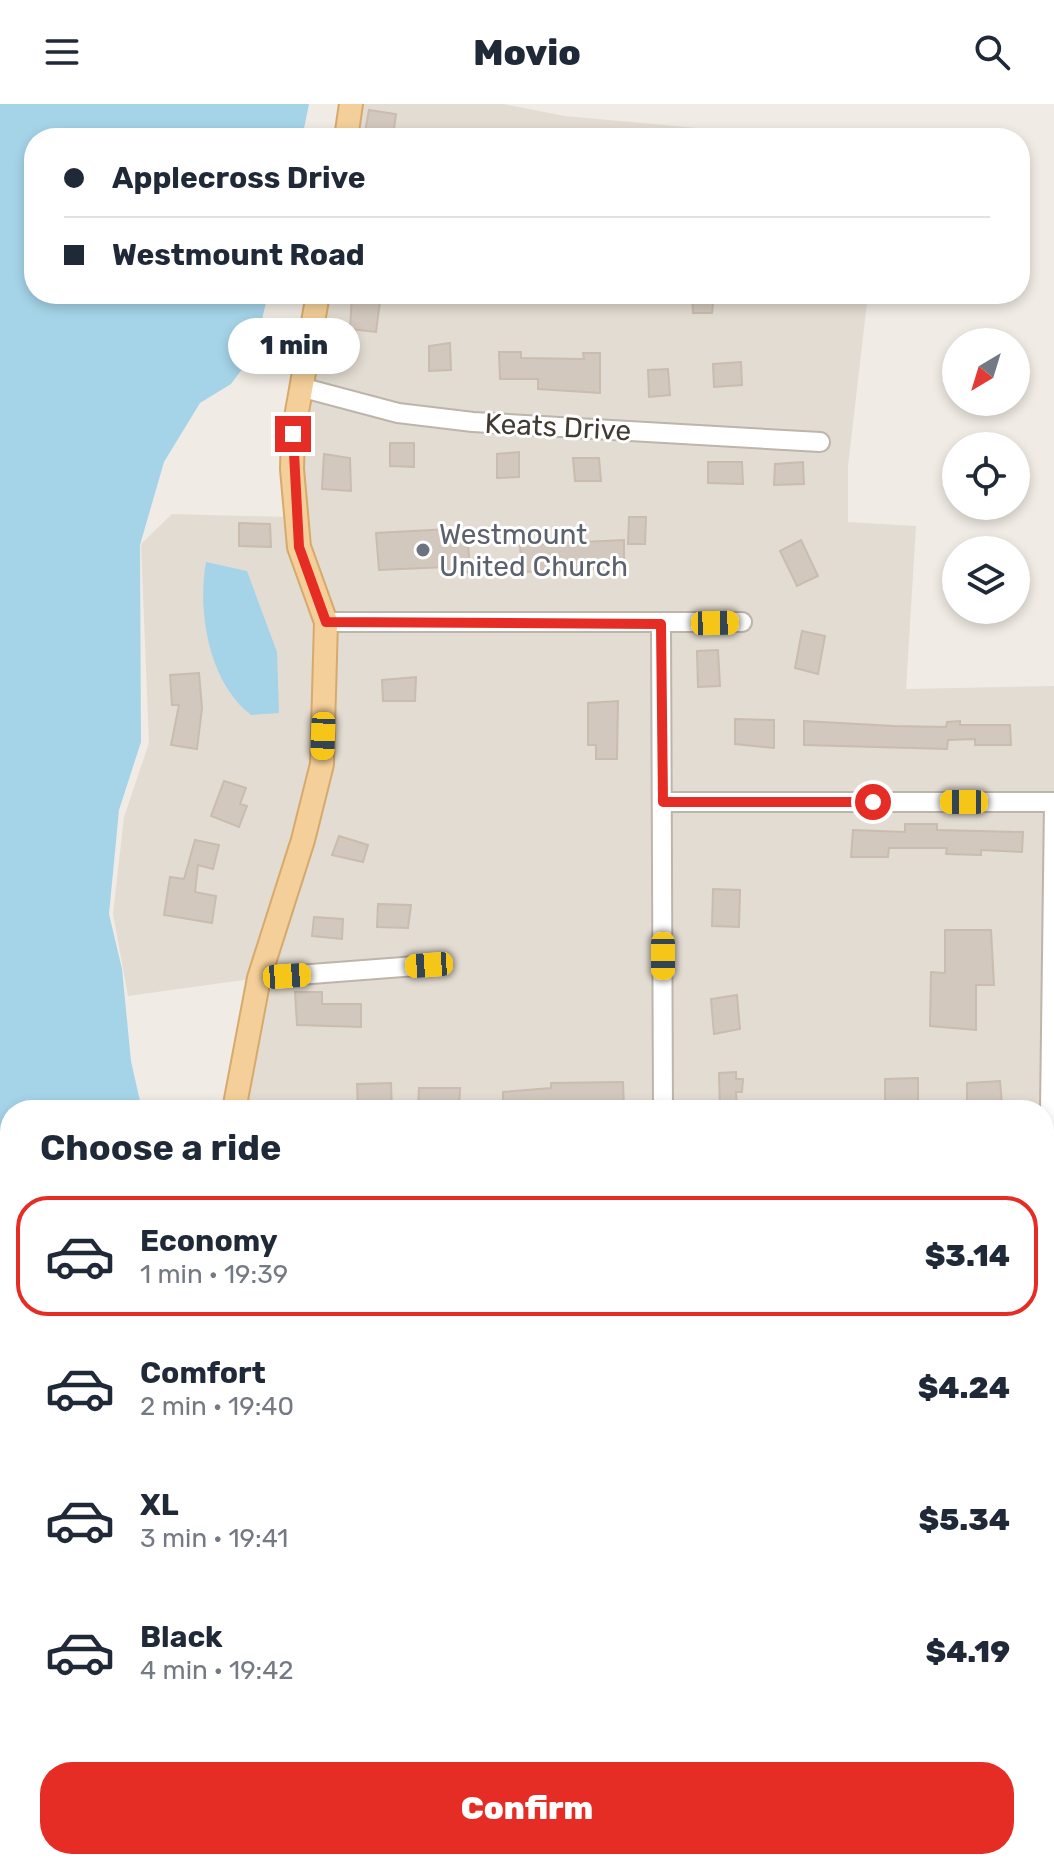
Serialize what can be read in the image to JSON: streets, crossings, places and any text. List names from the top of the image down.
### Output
{
  "streets": {
    "street": ["Keats Drive"]
  },
  "places": ["Westmount United Church"],
  "north": "bottom left",
  "page": {
    "header": "Movio",
    "banner": ["Applecross Drive", "Westmount Road"],
    "bubble": "1 min",
    "heading": "Choose a ride",
    "list": [
      {
        "name": "Economy",
        "note": "1 min · 19:39",
        "value": "$3.14"
      },
      {
        "name": "Comfort",
        "note": "2 min · 19:40",
        "value": "$4.24"
      },
      {
        "name": "XL",
        "note": "3 min · 19:41",
        "value": "$5.34"
      },
      {
        "name": "Black",
        "note": "4 min · 19:42",
        "value": "$4.19"
      }
    ],
    "buttons": "Confirm"
  }
}
